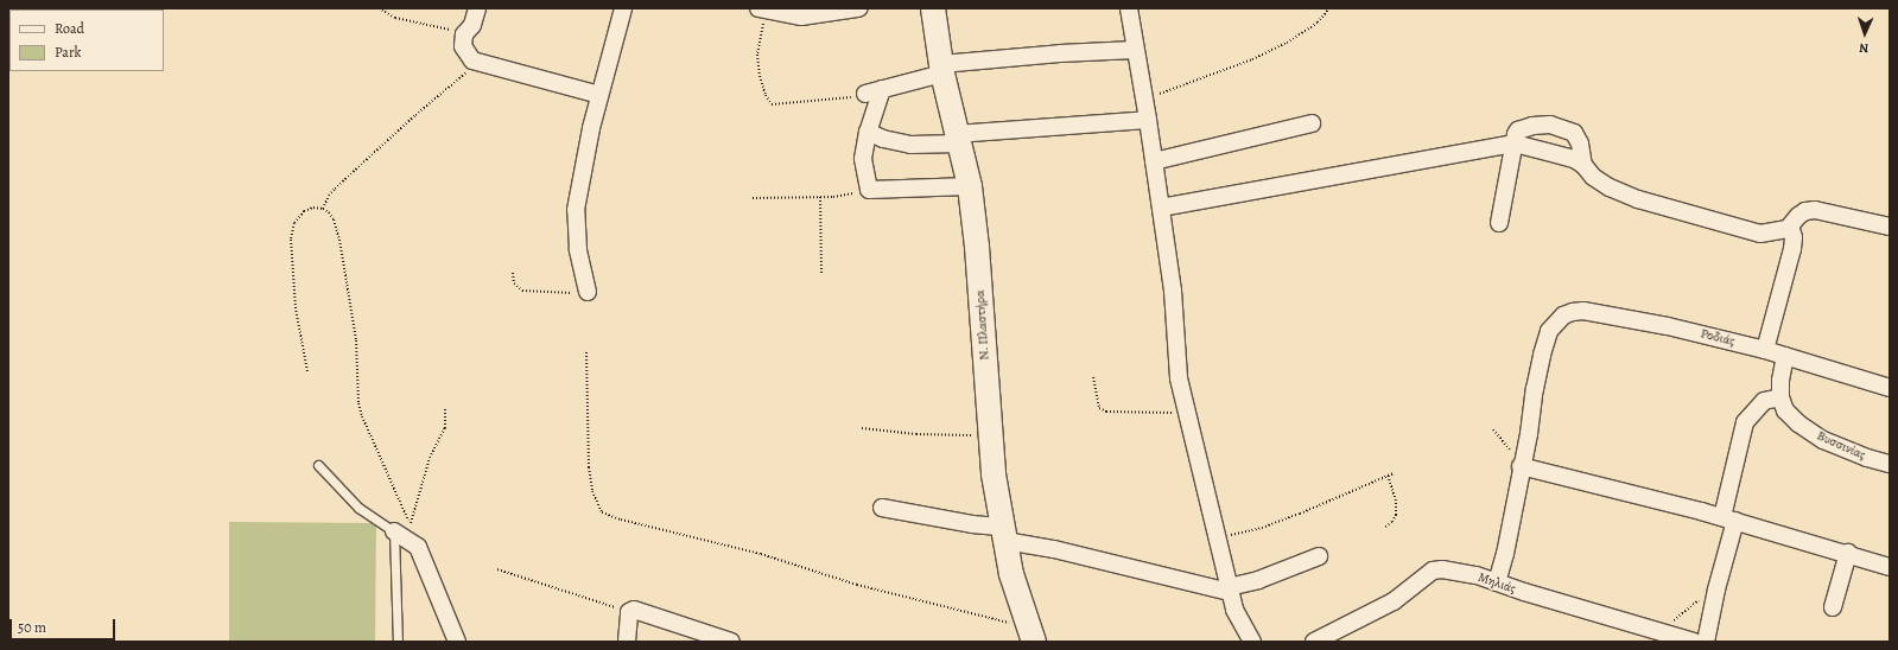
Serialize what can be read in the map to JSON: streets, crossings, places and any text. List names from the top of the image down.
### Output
{
  "streets": {
    "street": [
      "Ν. Πλαστήρα",
      "Ροδιάς",
      "Βυσσινίας",
      "Μηλιάς"
    ]
  },
  "legend": ["Road", "Park"],
  "scale_bar": "50 m",
  "north": "bottom"
}
